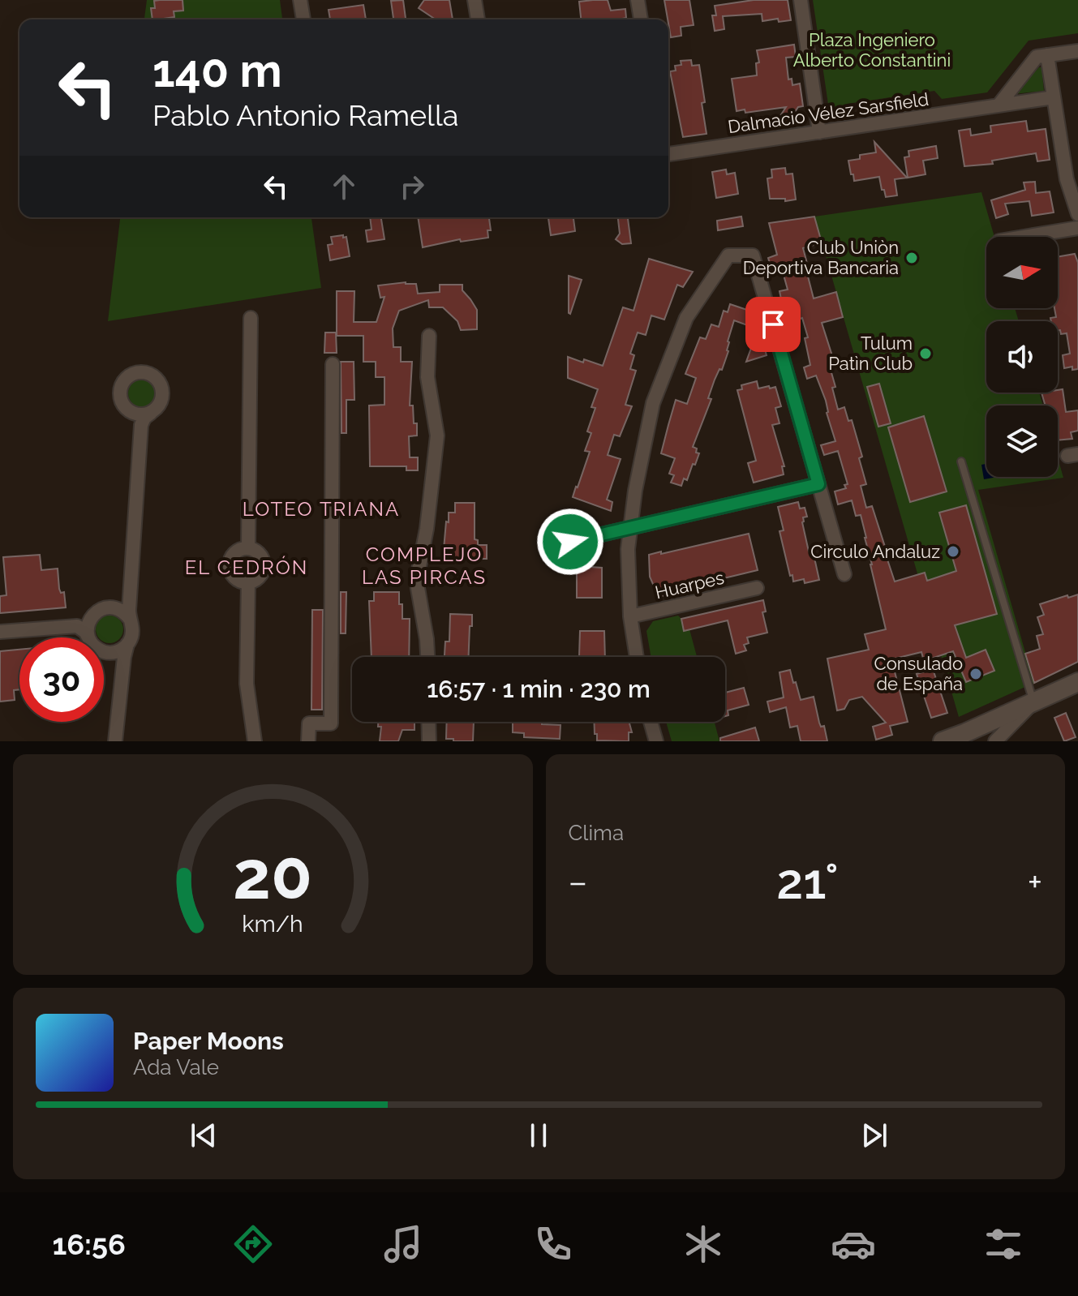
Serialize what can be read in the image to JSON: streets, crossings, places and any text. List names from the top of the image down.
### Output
{
  "streets": {
    "street": ["Dalmacio Vélez Sarsfield", "Huarpes"]
  },
  "districts": ["LOTEO TRIANA", "COMPLEJO LAS PIRCAS", "EL CEDRÓN"],
  "parks": ["Plaza Ingeniero Alberto Constantini"],
  "places": [
    "Club Uniòn Deportiva Bancaria",
    "Tulum Patìn Club",
    "Circulo Andaluz",
    "Consulado de España"
  ],
  "north": "right",
  "page": {
    "turn": ["140 m", "Pablo Antonio Ramella"],
    "limit": "30",
    "trip": "16:57 · 1 min · 230 m",
    "tile": "Clima",
    "heat": ["−", "21°", "+"],
    "song": ["Paper Moons", "Ada Vale"],
    "tabs": "16:56",
    "gauge": ["20", "km/h"]
  }
}
